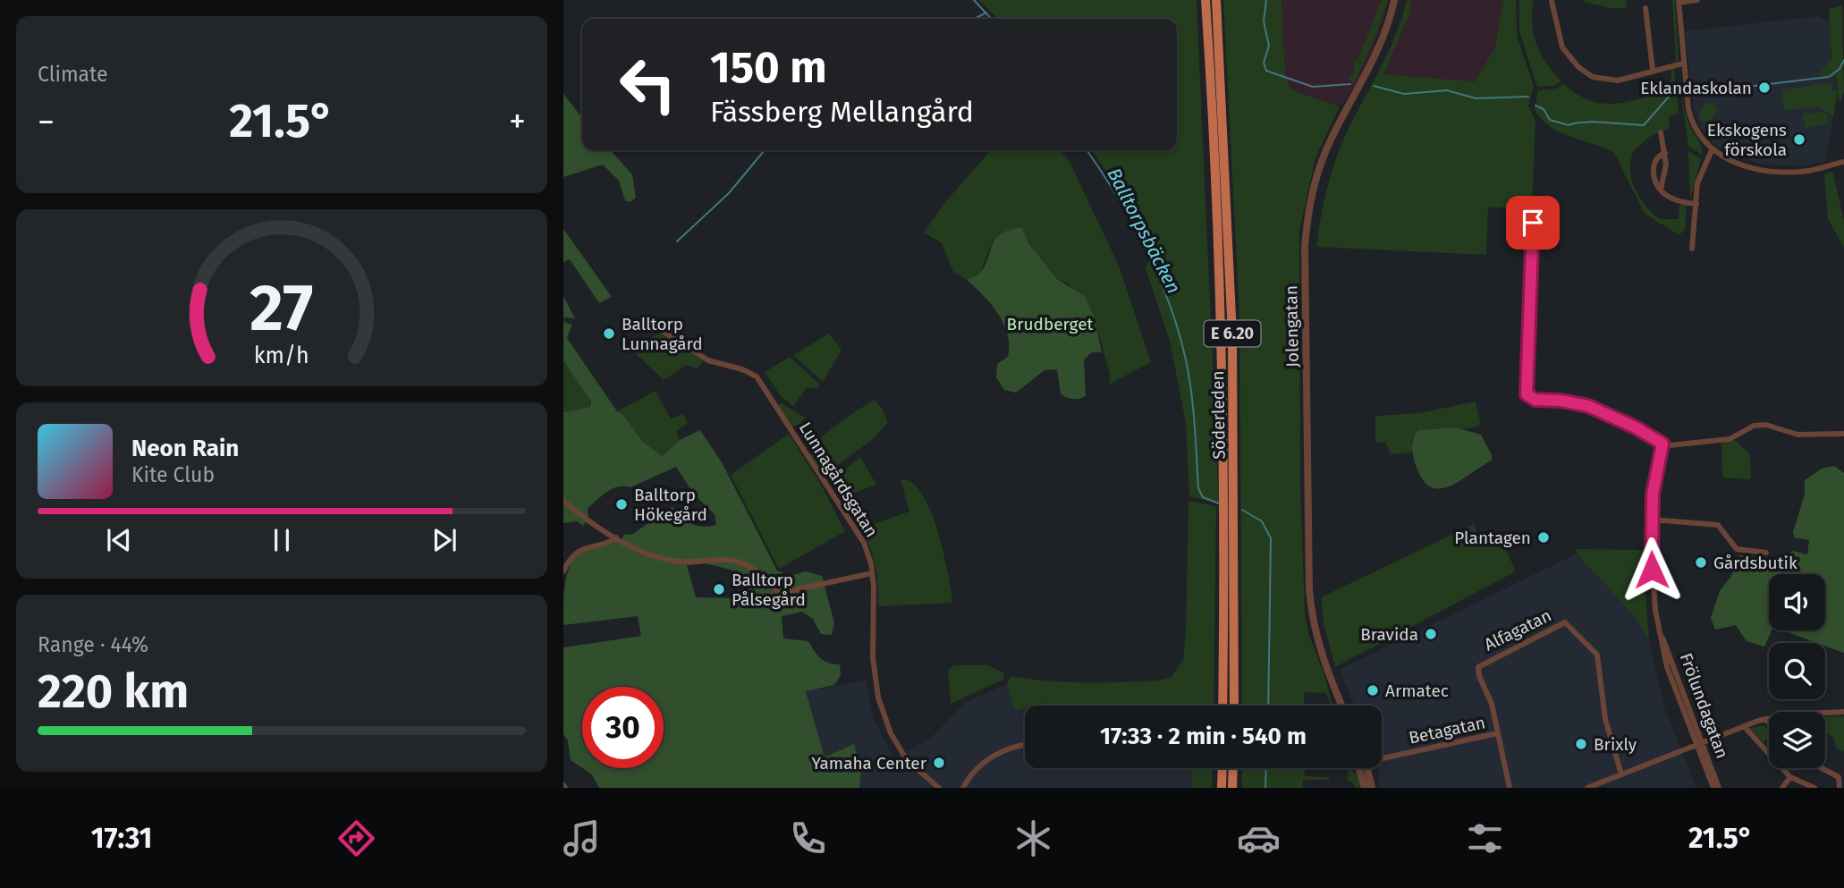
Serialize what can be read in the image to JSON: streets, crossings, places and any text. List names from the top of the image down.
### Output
{
  "streets": {
    "highway": ["E 6.20", "Söderleden"],
    "street": [
      "Jolengatan",
      "Lunnagårdsgatan",
      "Alfagatan",
      "Frölundagatan",
      "Betagatan"
    ]
  },
  "crossings": [
    ["Alfagatan", "Betagatan"]
  ],
  "water": ["Balltorpsbäcken"],
  "parks": ["Brudberget"],
  "places": [
    "Eklandaskolan",
    "Ekskogens förskola",
    "Balltorp Lunnagård",
    "Balltorp Hökegård",
    "Plantagen",
    "Gårdsbutik",
    "Balltorp Pålsegård",
    "Bravida",
    "Armatec",
    "Brixly",
    "Yamaha Center"
  ],
  "page": {
    "tile": [
      "Climate",
      ["Range · 44%", "220 km"]
    ],
    "turn": ["150 m", "Fässberg Mellangård"],
    "heat": ["−", "21.5°", "+"],
    "song": ["Neon Rain", "Kite Club"],
    "limit": "30",
    "trip": "17:33 · 2 min · 540 m",
    "tabs": ["17:31", "21.5°"],
    "gauge": ["27", "km/h"]
  }
}
